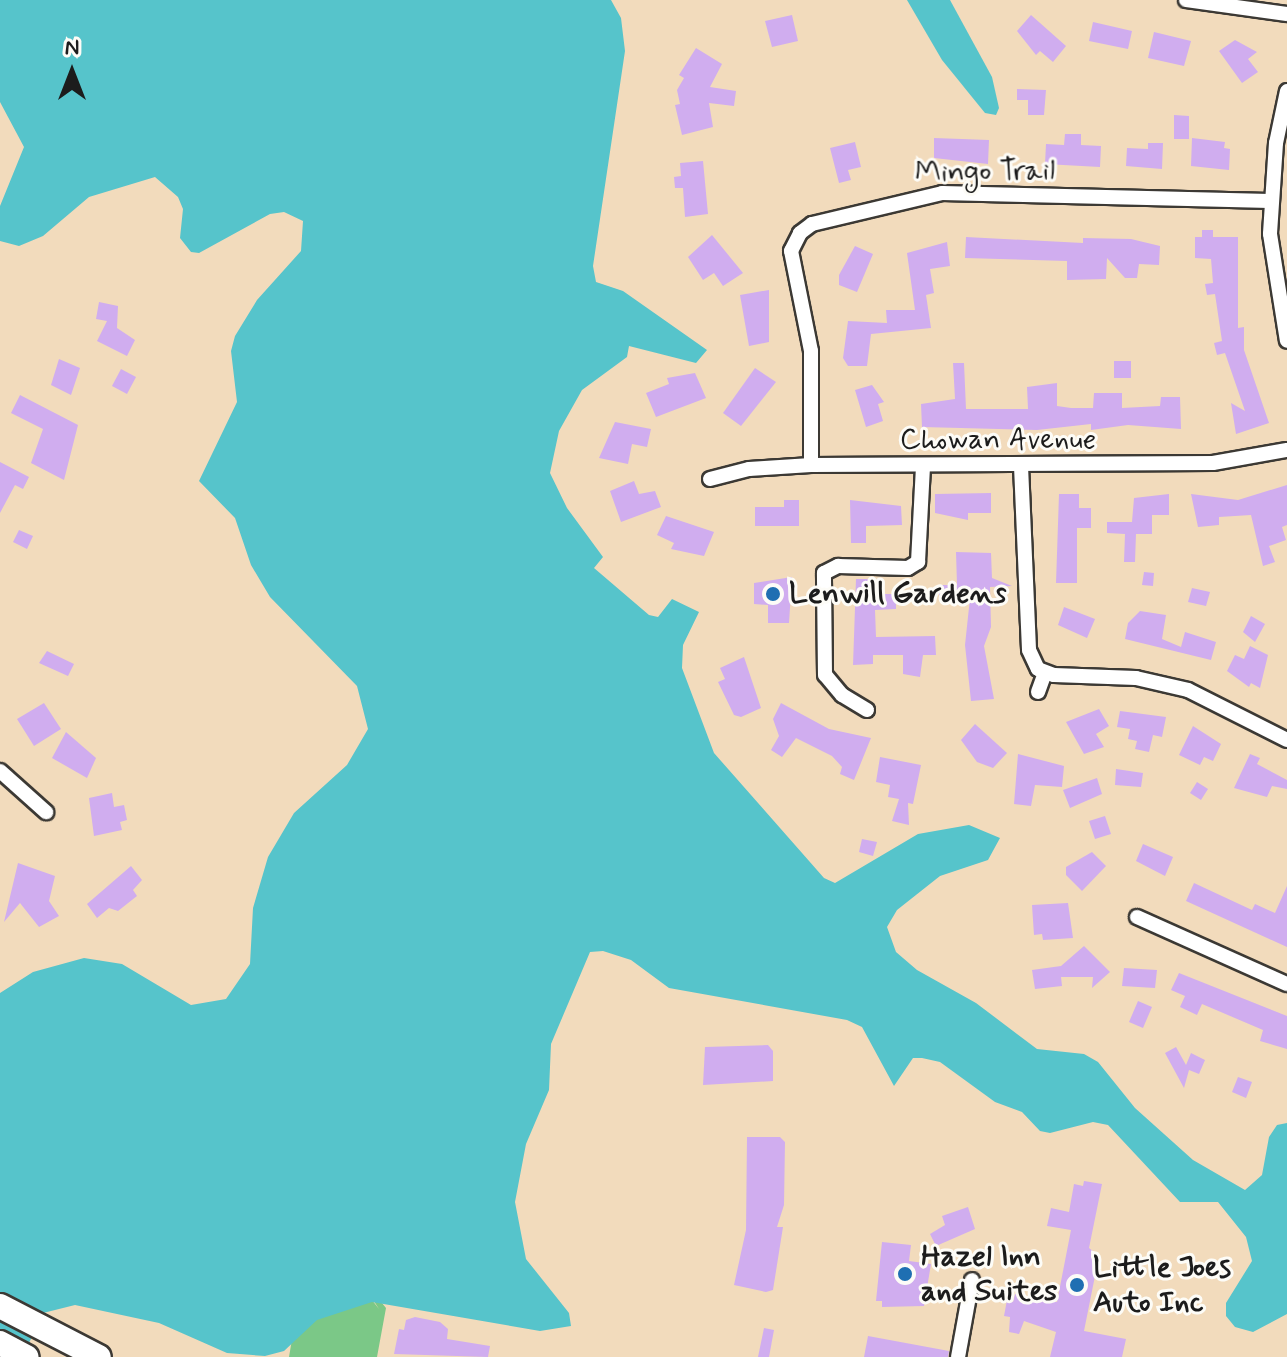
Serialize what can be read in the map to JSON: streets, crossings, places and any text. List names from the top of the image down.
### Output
{
  "streets": {
    "street": ["Mingo Trail", "Chowan Avenue"]
  },
  "places": ["Lenwill Gardens", "Hazel Inn and Suites", "Little Joes Auto Inc"],
  "north": "top"
}
